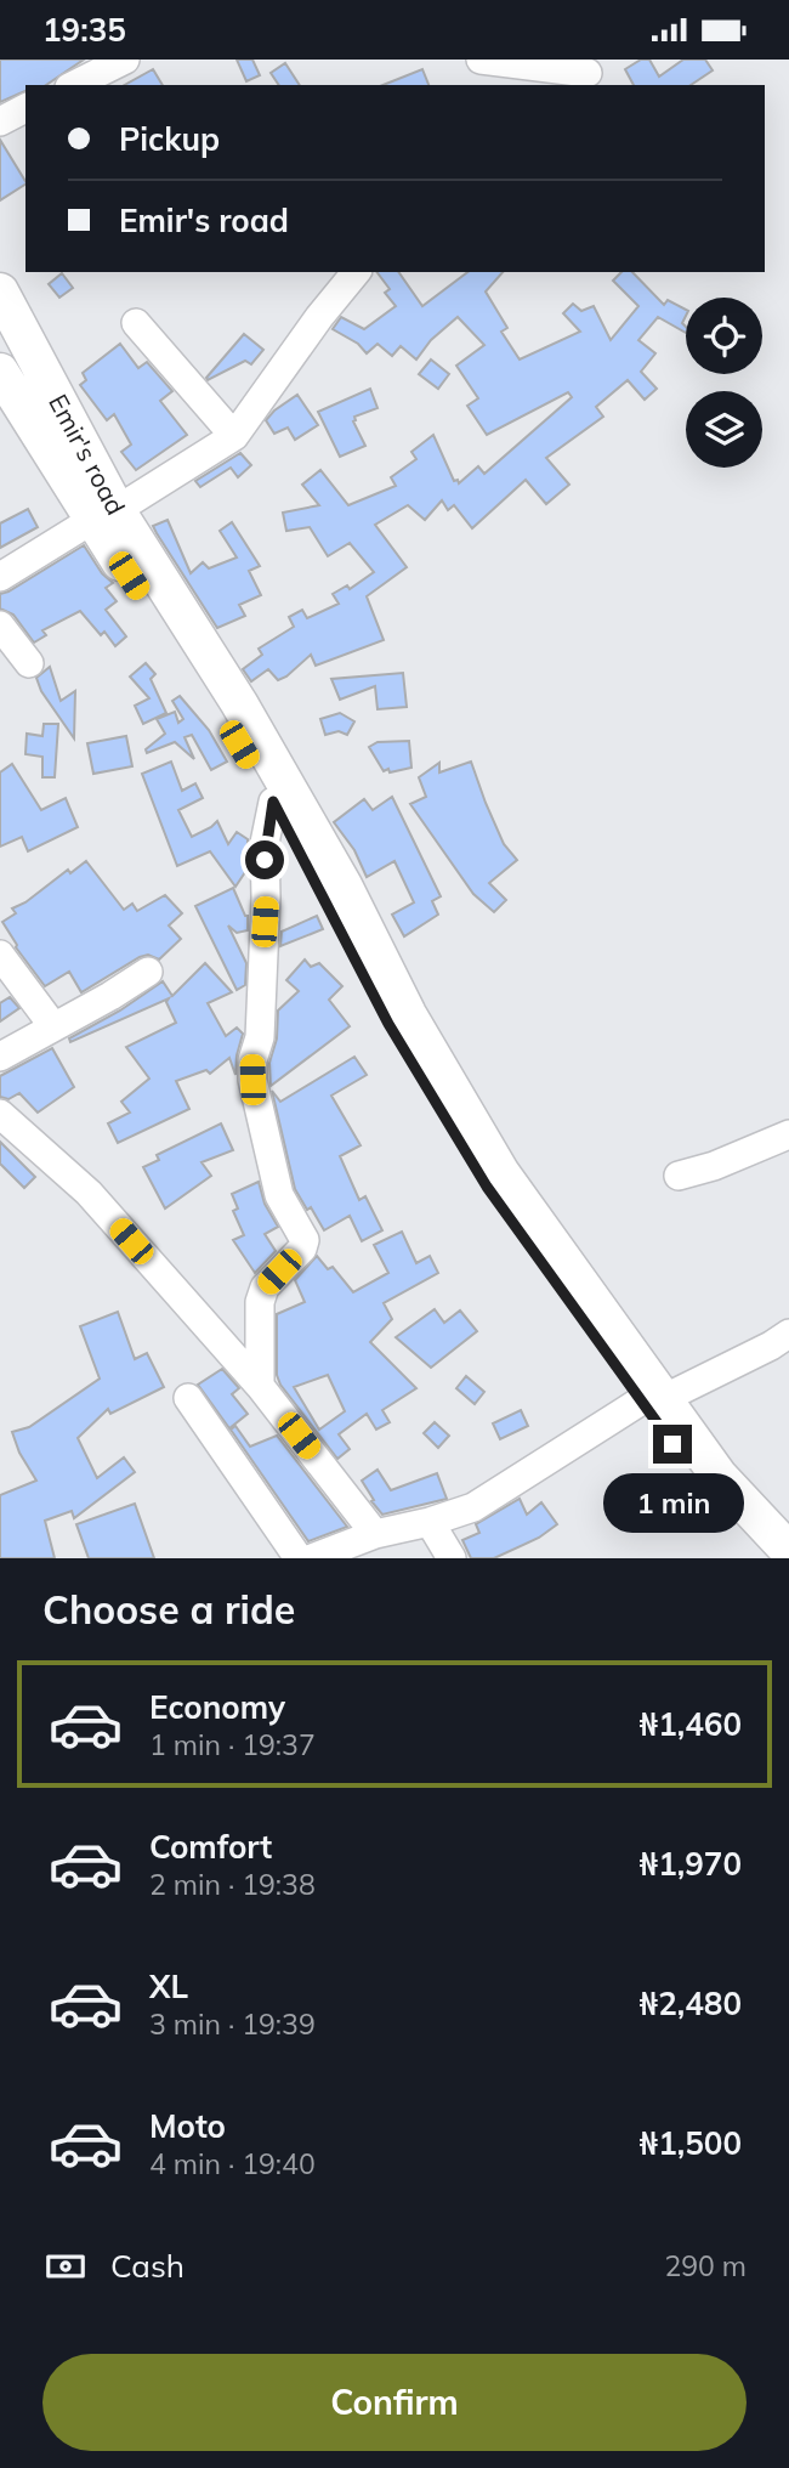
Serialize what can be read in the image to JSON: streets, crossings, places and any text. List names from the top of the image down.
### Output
{
  "streets": {
    "main road": ["Emir's road"]
  },
  "page": {
    "status": "19:35",
    "banner": ["Pickup", "Emir's road"],
    "bubble": "1 min",
    "heading": "Choose a ride",
    "list": [
      {
        "name": "Economy",
        "note": "1 min · 19:37",
        "value": "₦1,460"
      },
      {
        "name": "Comfort",
        "note": "2 min · 19:38",
        "value": "₦1,970"
      },
      {
        "name": "XL",
        "note": "3 min · 19:39",
        "value": "₦2,480"
      },
      {
        "name": "Moto",
        "note": "4 min · 19:40",
        "value": "₦1,500"
      }
    ],
    "pay": ["Cash", "290 m"],
    "buttons": "Confirm"
  }
}
